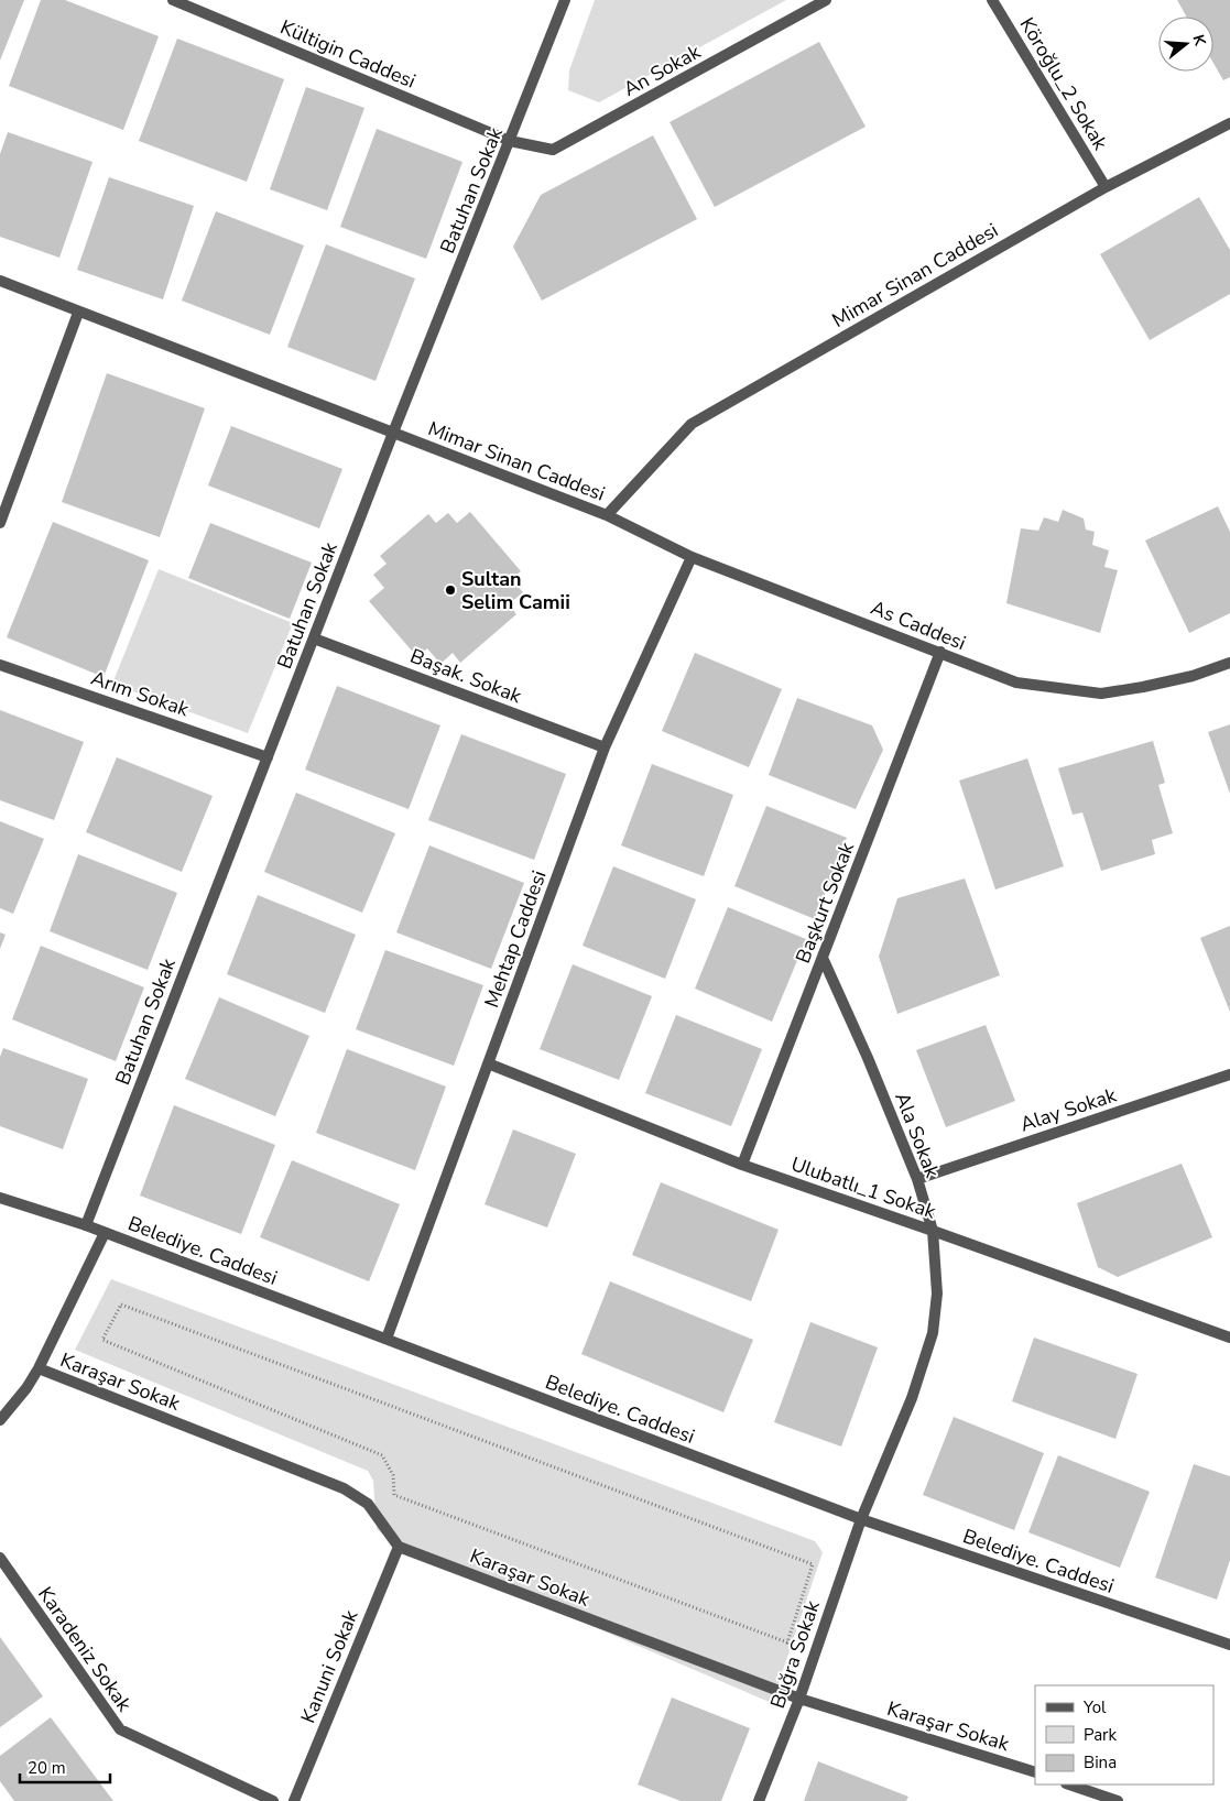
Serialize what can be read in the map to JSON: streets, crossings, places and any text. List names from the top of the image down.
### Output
{
  "streets": {
    "street": [
      "Kültigin Caddesi",
      "An Sokak",
      "Köroğlu_2 Sokak",
      "Batuhan Sokak",
      "Mimar Sinan Caddesi",
      "As Caddesi",
      "Başak. Sokak",
      "Arım Sokak",
      "Başkurt Sokak",
      "Mehtap Caddesi",
      "Alay Sokak",
      "Ala Sokak",
      "Ulubatlı_1 Sokak",
      "Belediye. Caddesi",
      "Karaşar Sokak",
      "Karadeniz Sokak",
      "Buğra Sokak",
      "Kanuni Sokak"
    ]
  },
  "crossings": [
    ["Kültigin Caddesi", "An Sokak"],
    ["Kültigin Caddesi", "Batuhan Sokak"],
    ["An Sokak", "Batuhan Sokak"],
    ["Köroğlu_2 Sokak", "Mimar Sinan Caddesi"],
    ["Batuhan Sokak", "Mimar Sinan Caddesi"],
    ["Batuhan Sokak", "Başak. Sokak"],
    ["Batuhan Sokak", "Arım Sokak"],
    ["Batuhan Sokak", "Belediye. Caddesi"],
    ["Mimar Sinan Caddesi", "As Caddesi"],
    ["As Caddesi", "Başkurt Sokak"],
    ["As Caddesi", "Mehtap Caddesi"],
    ["Başak. Sokak", "Mehtap Caddesi"],
    ["Başkurt Sokak", "Ala Sokak"],
    ["Başkurt Sokak", "Ulubatlı_1 Sokak"],
    ["Mehtap Caddesi", "Ulubatlı_1 Sokak"],
    ["Mehtap Caddesi", "Belediye. Caddesi"],
    ["Alay Sokak", "Ala Sokak"],
    ["Ala Sokak", "Ulubatlı_1 Sokak"],
    ["Ala Sokak", "Belediye. Caddesi"],
    ["Ala Sokak", "Buğra Sokak"],
    ["Belediye. Caddesi", "Buğra Sokak"],
    ["Karaşar Sokak", "Buğra Sokak"],
    ["Karaşar Sokak", "Kanuni Sokak"]
  ],
  "places": ["Sultan Selim Camii"],
  "legend": ["Yol", "Park", "Bina"],
  "scale_bar": "20 m",
  "north": "right"
}
